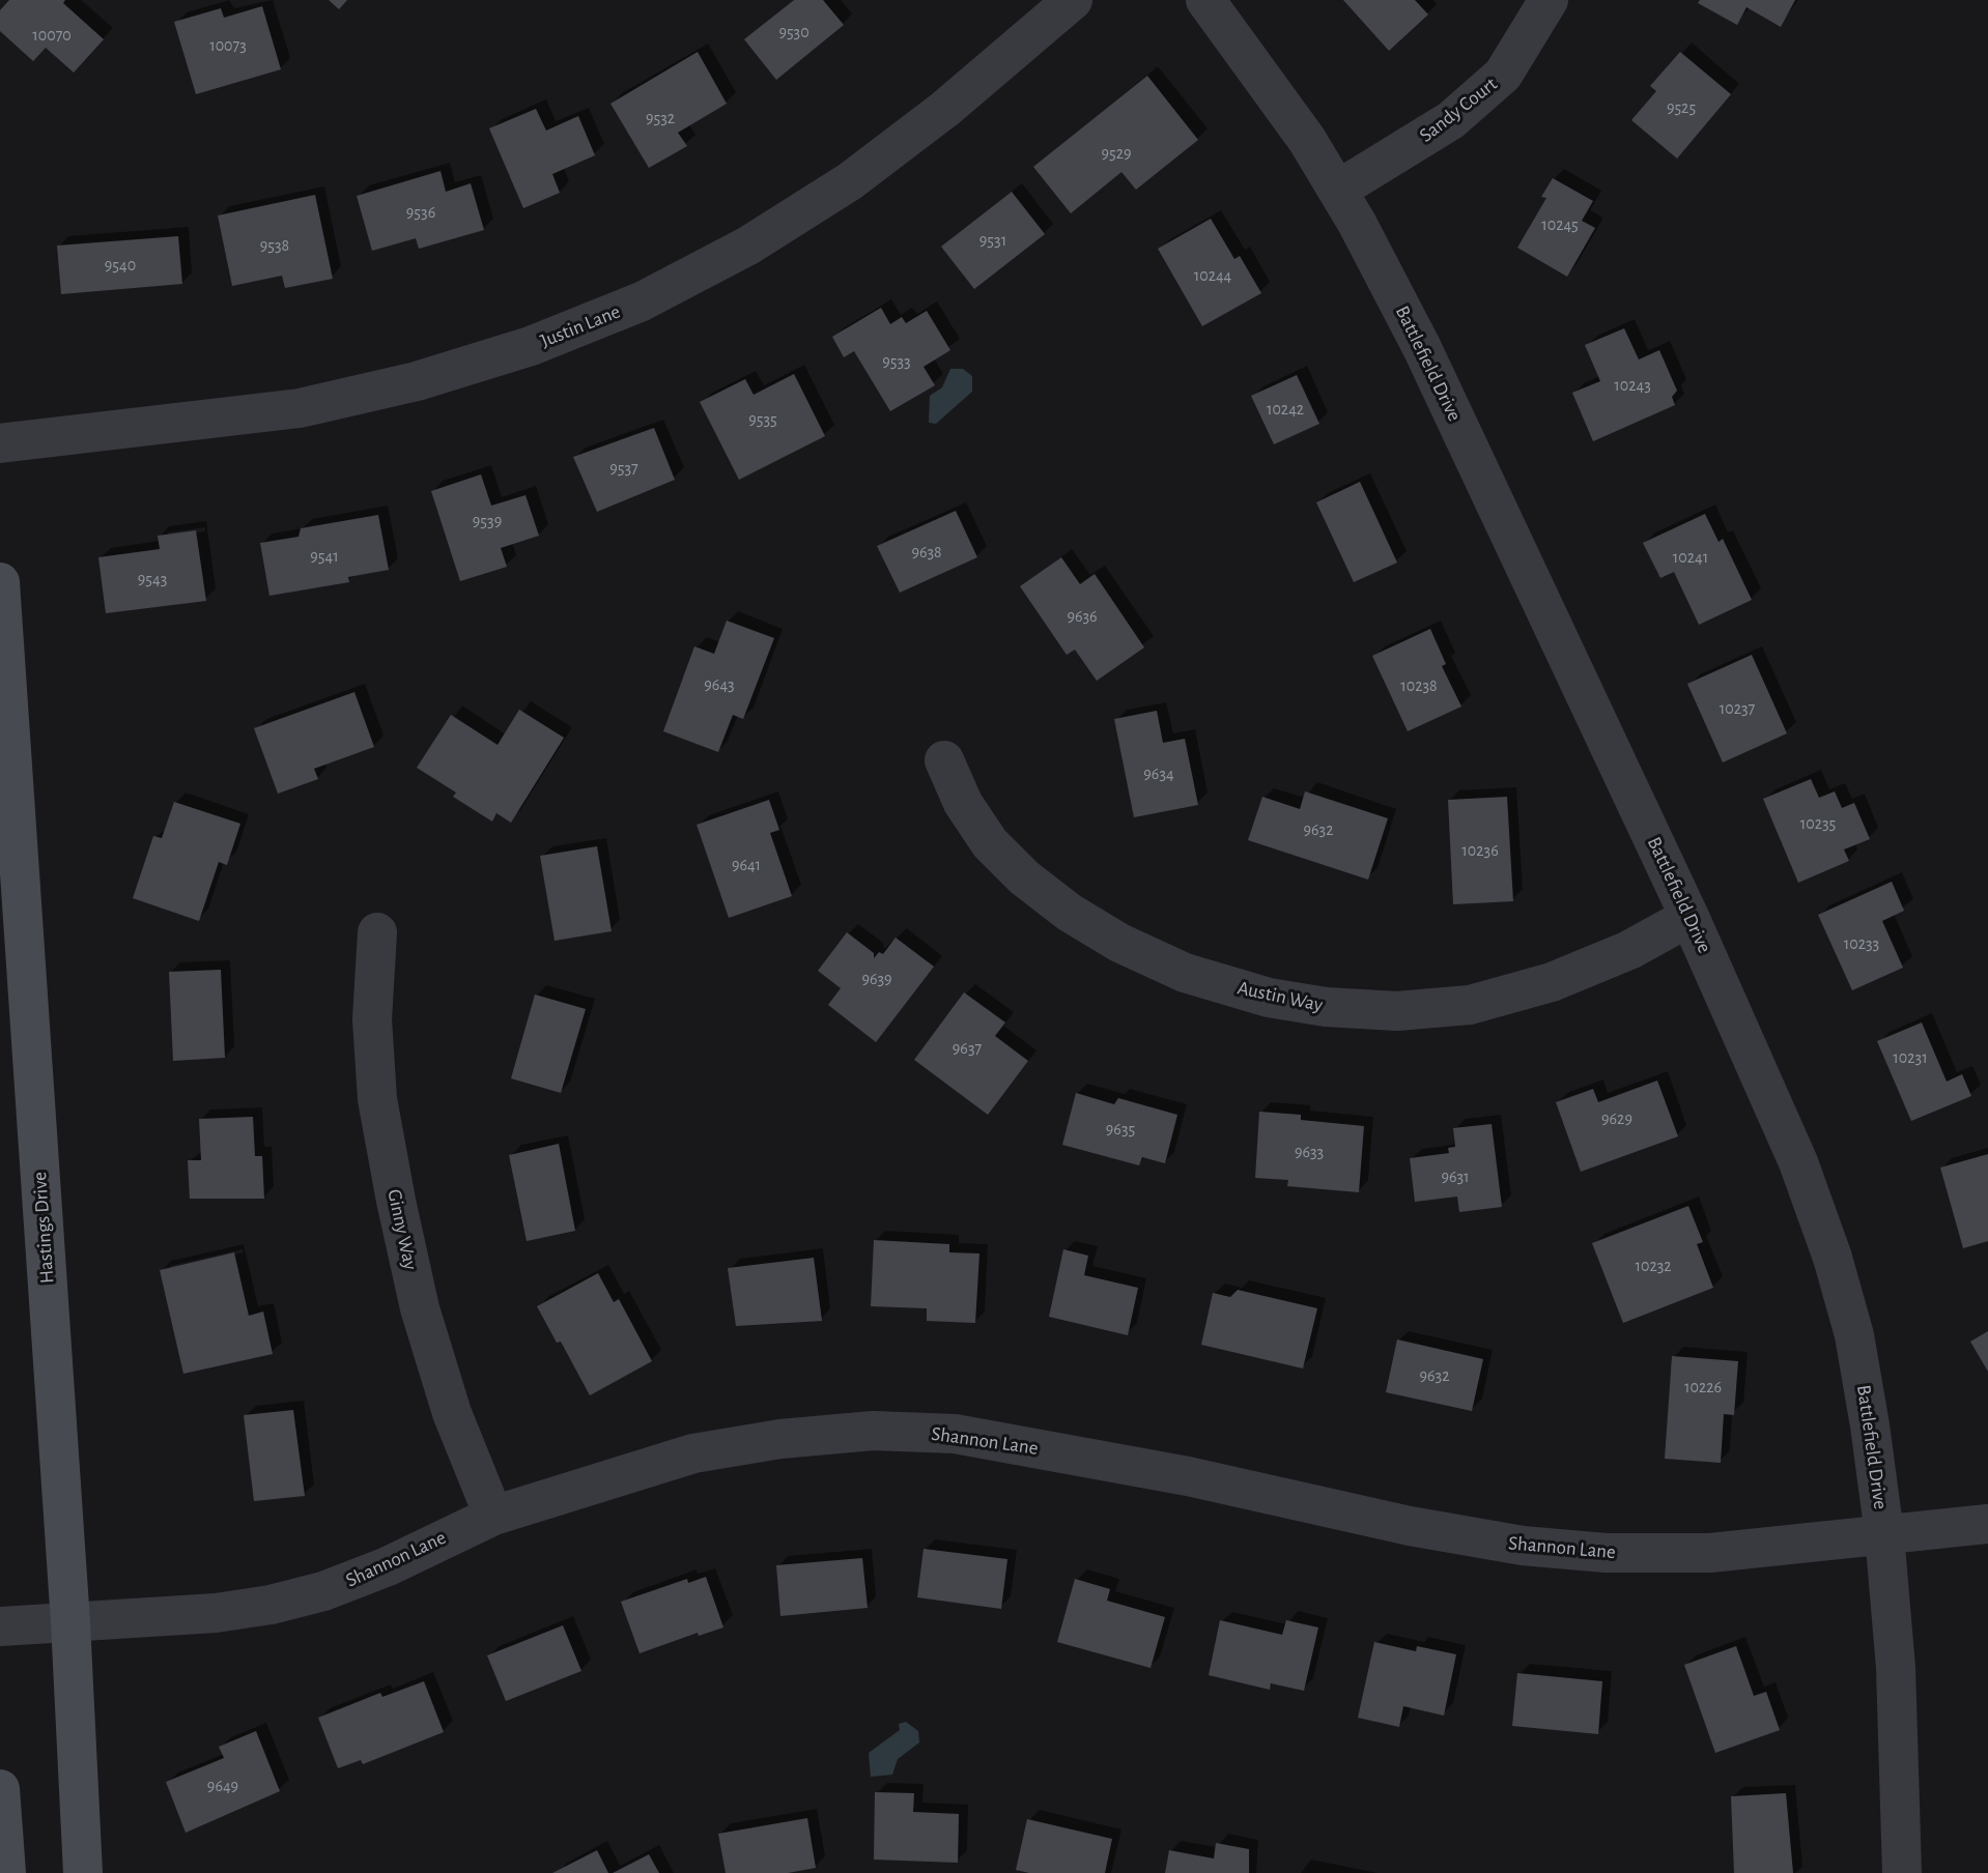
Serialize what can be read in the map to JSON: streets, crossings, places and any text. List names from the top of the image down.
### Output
{
  "streets": {
    "street": [
      "Sandy Court",
      "Justin Lane",
      "Battlefield Drive",
      "Austin Way",
      "Hastings Drive",
      "Ginny Way",
      "Shannon Lane"
    ]
  },
  "crossings": [
    ["Sandy Court", "Battlefield Drive"],
    ["Battlefield Drive", "Austin Way"],
    ["Battlefield Drive", "Shannon Lane"],
    ["Hastings Drive", "Shannon Lane"],
    ["Ginny Way", "Shannon Lane"]
  ],
  "house_numbers": [
    "9530",
    "10070",
    "10073",
    "9525",
    "9532",
    "9529",
    "9536",
    "10245",
    "9531",
    "9538",
    "9540",
    "10244",
    "9533",
    "10243",
    "10242",
    "9535",
    "9537",
    "9539",
    "9638",
    "9541",
    "10241",
    "9543",
    "9636",
    "9643",
    "10238",
    "10237",
    "9634",
    "10235",
    "9632",
    "10236",
    "9641",
    "10233",
    "9639",
    "9637",
    "10231",
    "9629",
    "9635",
    "9633",
    "9631",
    "10232",
    "9632",
    "10226",
    "9649"
  ]
}
